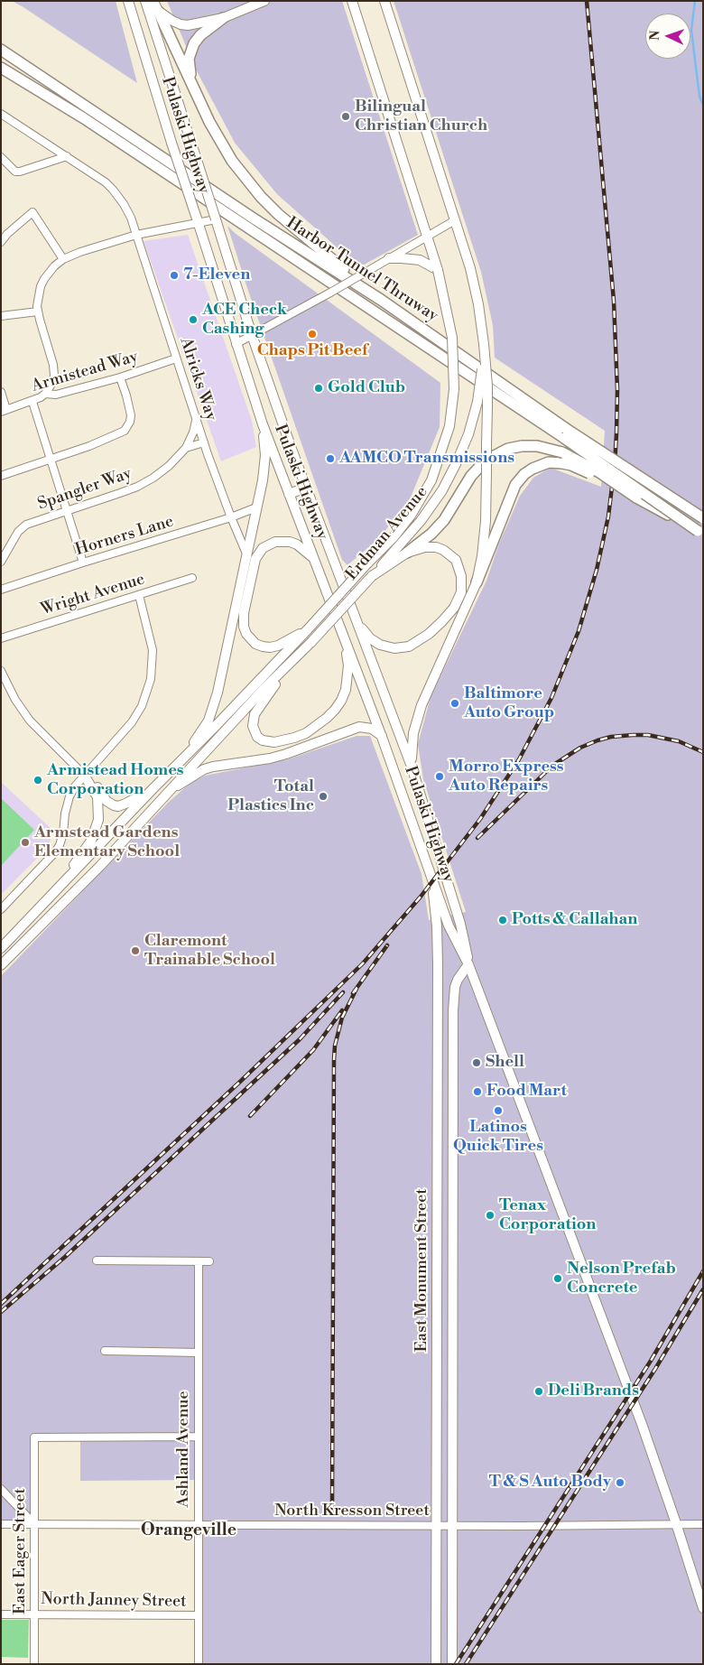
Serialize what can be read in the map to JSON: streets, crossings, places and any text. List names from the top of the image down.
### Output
{
  "streets": {
    "highway": ["Harbor Tunnel Thruway"],
    "main road": ["Pulaski Highway", "Erdman Avenue", "East Monument Street"],
    "street": [
      "Armistead Way",
      "Alricks Way",
      "Spangler Way",
      "Horners Lane",
      "Wright Avenue",
      "Ashland Avenue",
      "North Kresson Street",
      "East Eager Street",
      "North Janney Street"
    ]
  },
  "crossings": [
    ["Pulaski Highway", "East Monument Street"],
    ["Pulaski Highway", "North Kresson Street"],
    ["Armistead Way", "Alricks Way"],
    ["Alricks Way", "Spangler Way"],
    ["Alricks Way", "Horners Lane"],
    ["East Monument Street", "North Kresson Street"],
    ["Ashland Avenue", "North Kresson Street"],
    ["Ashland Avenue", "East Eager Street"],
    ["Ashland Avenue", "North Janney Street"],
    ["North Kresson Street", "East Eager Street"],
    ["East Eager Street", "North Janney Street"]
  ],
  "districts": ["Orangeville"],
  "places": [
    "Bilingual Christian Church",
    "7-Eleven",
    "ACE Check Cashing",
    "Chaps Pit Beef",
    "Gold Club",
    "AAMCO Transmissions",
    "Baltimore Auto Group",
    "Morro Express Auto Repairs",
    "Armistead Homes Corporation",
    "Total Plastics Inc",
    "Armstead Gardens Elementary School",
    "Potts & Callahan",
    "Claremont Trainable School",
    "Shell",
    "Food Mart",
    "Latinos Quick Tires",
    "Tenax Corporation",
    "Nelson Prefab Concrete",
    "Deli Brands",
    "T & S Auto Body"
  ],
  "north": "left"
}
